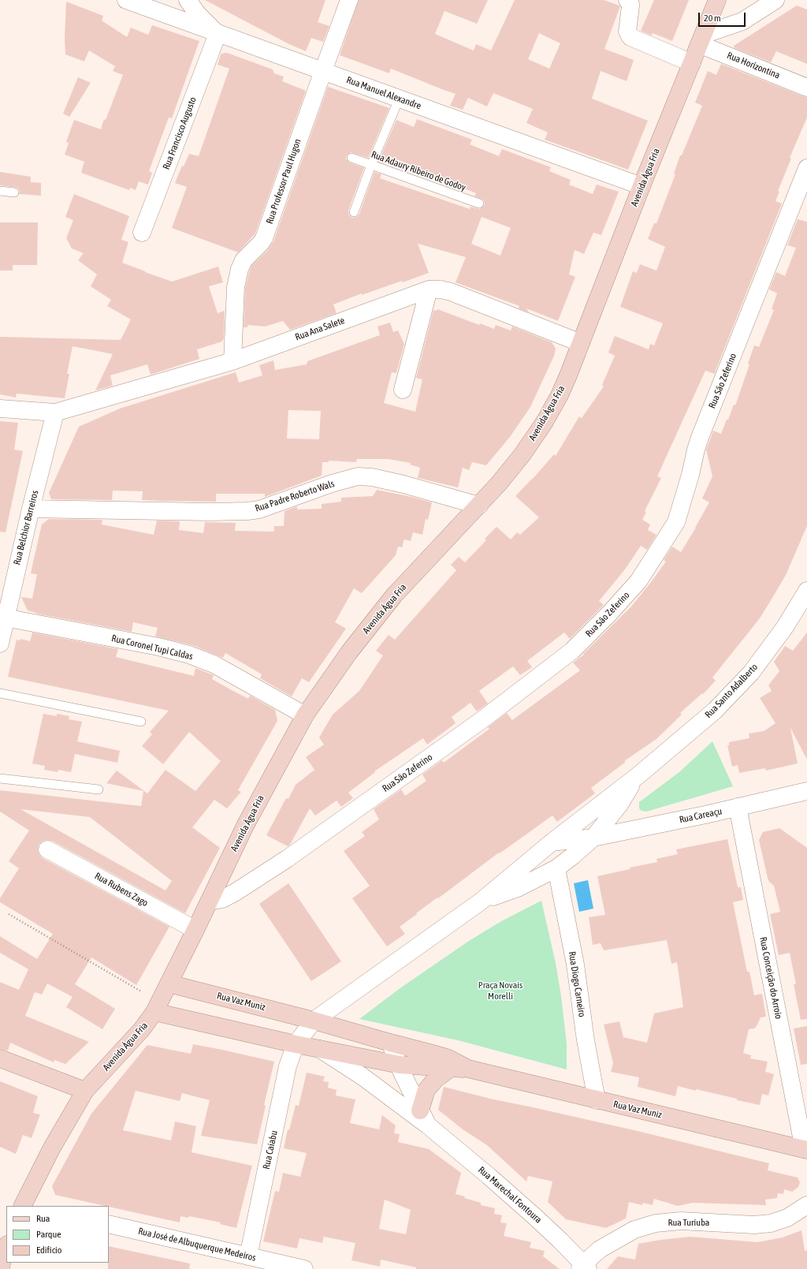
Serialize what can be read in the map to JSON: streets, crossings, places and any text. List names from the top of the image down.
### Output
{
  "streets": {
    "main road": ["Avenida Água Fria", "Rua Vaz Muniz"],
    "street": [
      "Rua Horizontina",
      "Rua Manuel Alexandre",
      "Rua Francisco Augusto",
      "Rua Professor Paul Hugon",
      "Rua Ana Salete",
      "Rua São Zeferino",
      "Rua Padre Roberto Wals",
      "Rua Belchior Barreiros",
      "Rua Coronel Tupi Caldas",
      "Rua Santo Adalberto",
      "Rua Careaçu",
      "Rua Rubens Zago",
      "Rua Conceição do Arroio",
      "Rua Diogo Carneiro",
      "Rua Caiabu",
      "Rua Marechal Fontoura",
      "Rua Turiuba",
      "Rua José de Albuquerque Medeiros"
    ],
    "lane": ["Rua Adaury Ribeiro de Godoy"]
  },
  "crossings": [
    ["Rua Horizontina", "Avenida Água Fria"],
    ["Rua Manuel Alexandre", "Rua Francisco Augusto"],
    ["Rua Manuel Alexandre", "Avenida Água Fria"],
    ["Rua Manuel Alexandre", "Rua Professor Paul Hugon"],
    ["Avenida Água Fria", "Rua Ana Salete"],
    ["Avenida Água Fria", "Rua São Zeferino"],
    ["Avenida Água Fria", "Rua Padre Roberto Wals"],
    ["Avenida Água Fria", "Rua Coronel Tupi Caldas"],
    ["Avenida Água Fria", "Rua Rubens Zago"],
    ["Avenida Água Fria", "Rua Vaz Muniz"],
    ["Rua Professor Paul Hugon", "Rua Ana Salete"],
    ["Rua Ana Salete", "Rua Belchior Barreiros"],
    ["Rua Padre Roberto Wals", "Rua Belchior Barreiros"],
    ["Rua Belchior Barreiros", "Rua Coronel Tupi Caldas"],
    ["Rua Santo Adalberto", "Rua Careaçu"],
    ["Rua Careaçu", "Rua Conceição do Arroio"],
    ["Rua Conceição do Arroio", "Rua Vaz Muniz"],
    ["Rua Diogo Carneiro", "Rua Vaz Muniz"],
    ["Rua Vaz Muniz", "Rua Caiabu"],
    ["Rua Vaz Muniz", "Rua Marechal Fontoura"],
    ["Rua Caiabu", "Rua José de Albuquerque Medeiros"],
    ["Rua Marechal Fontoura", "Rua Turiuba"]
  ],
  "parks": ["Praça Novais Morelli"],
  "legend": ["Rua", "Parque", "Edifício"],
  "scale_bar": "20 m"
}
